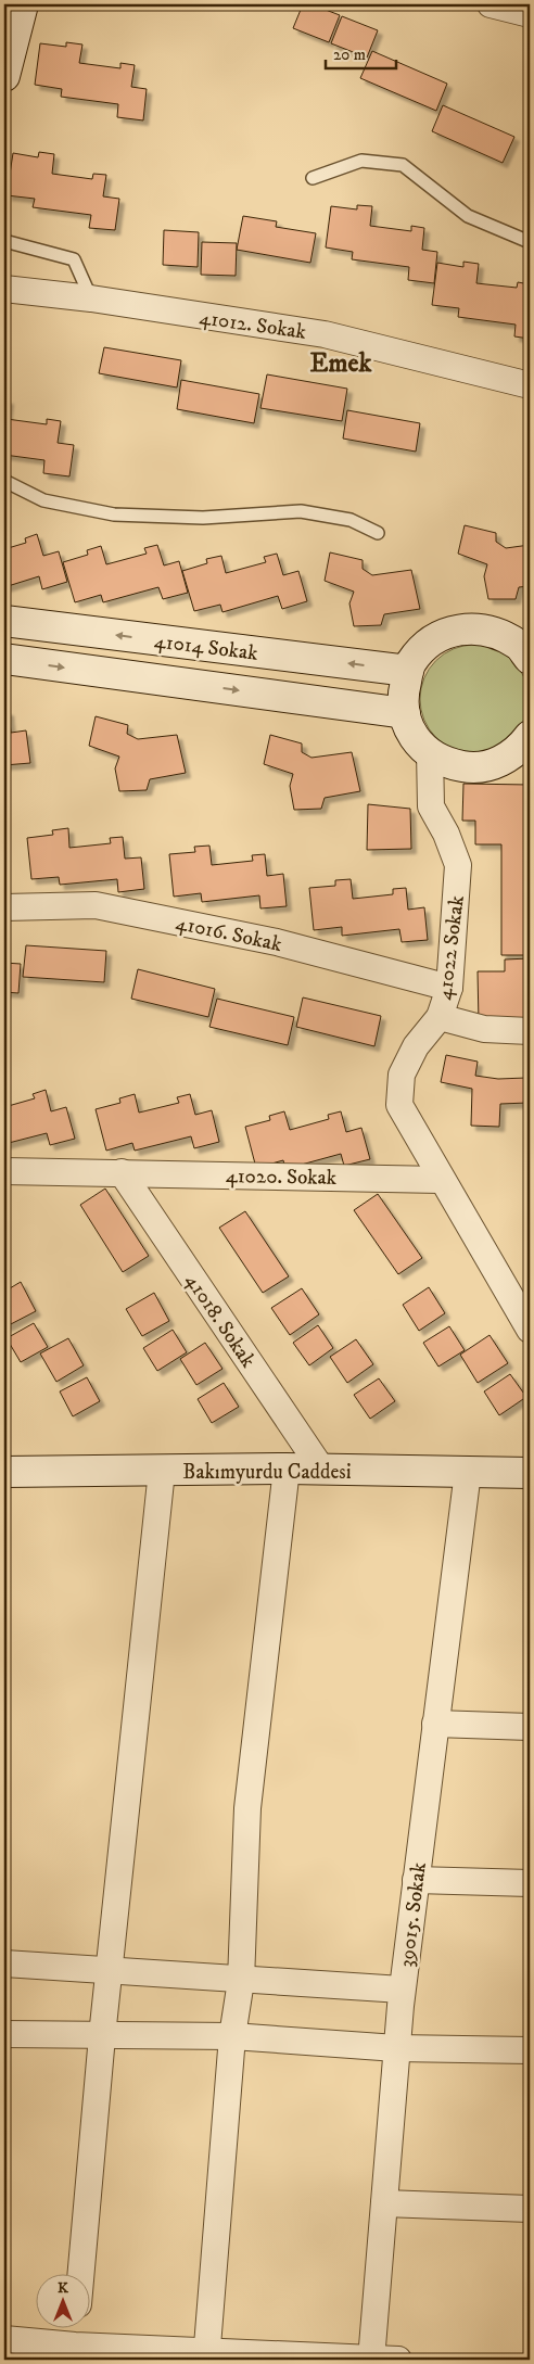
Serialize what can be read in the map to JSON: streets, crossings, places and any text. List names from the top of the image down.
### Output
{
  "streets": {
    "street": [
      "41012. Sokak",
      "41014 Sokak",
      "41016. Sokak",
      "41022 Sokak",
      "41020. Sokak",
      "41018. Sokak",
      "Bakımyurdu Caddesi",
      "39015. Sokak"
    ]
  },
  "crossings": [
    ["41016. Sokak", "41022 Sokak"],
    ["41022 Sokak", "41020. Sokak"],
    ["41020. Sokak", "41018. Sokak"],
    ["41018. Sokak", "Bakımyurdu Caddesi"],
    ["Bakımyurdu Caddesi", "39015. Sokak"]
  ],
  "districts": ["Emek"],
  "scale_bar": "20 m",
  "north": "top"
}
